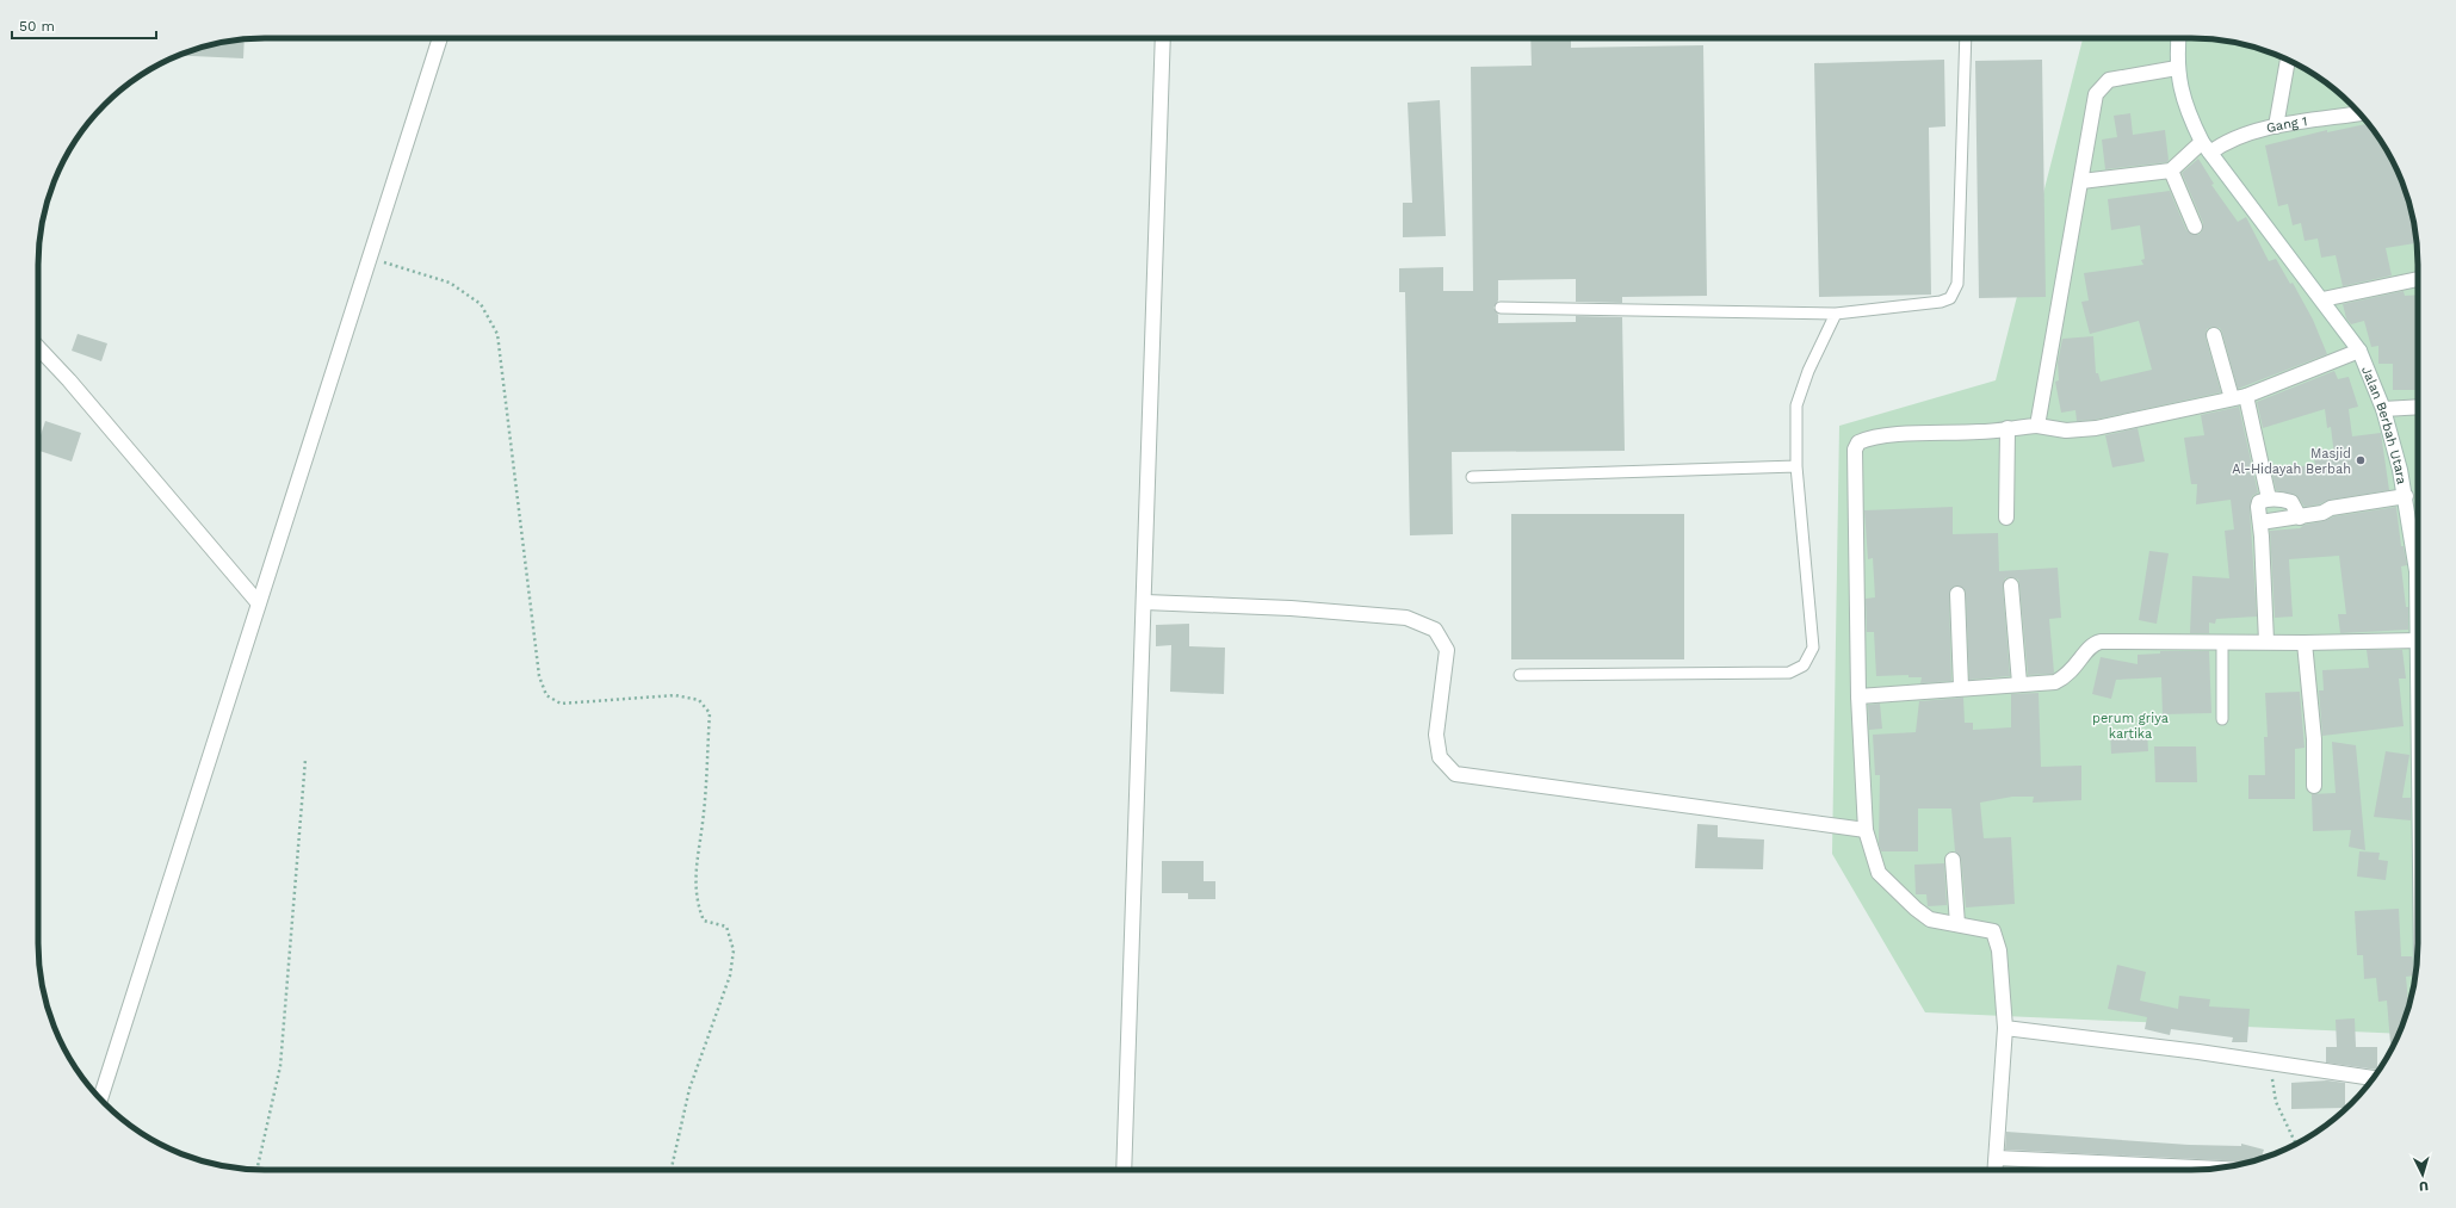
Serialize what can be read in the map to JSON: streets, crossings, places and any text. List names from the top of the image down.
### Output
{
  "streets": {
    "street": ["Gang 1", "Jalan Berbah Utara"]
  },
  "crossings": [
    ["Gang 1", "Jalan Berbah Utara"]
  ],
  "parks": ["perum griya kartika"],
  "places": ["Masjid Al-Hidayah Berbah"],
  "scale_bar": "50 m",
  "north": "bottom"
}
